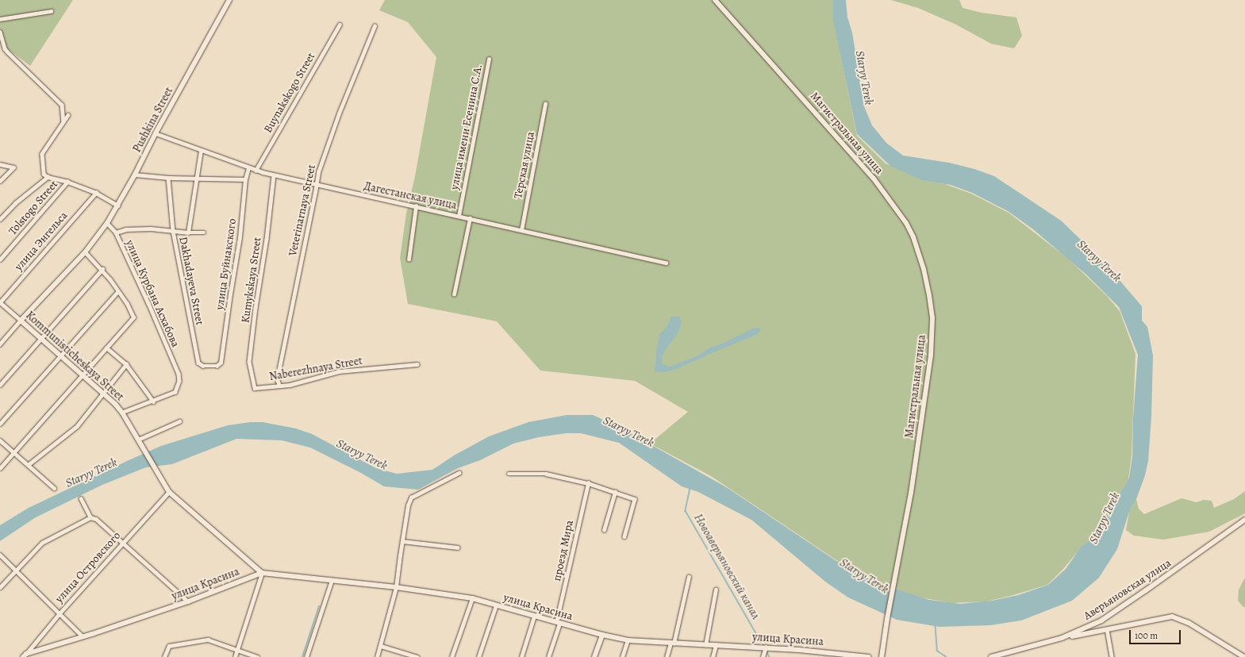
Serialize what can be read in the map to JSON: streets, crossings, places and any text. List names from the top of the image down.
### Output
{
  "streets": {
    "street": [
      "Buynakskogo Street",
      "Pushkina Street",
      "улица имени Есенина С.А.",
      "Магистральная улица",
      "Терская улица",
      "Дагестанская улица",
      "Tolstogo Street",
      "Veterinarnaya Street",
      "улица Энгельса",
      "улица Буйнакского",
      "Kumykskaya Street",
      "Dakhadayeva Street",
      "улица Курбана Асхабова",
      "Kommunisticheskaya Street",
      "Naberezhnaya Street",
      "проезд Мира",
      "улица Островского",
      "улица Красина",
      "Аверьяновская улица"
    ]
  },
  "crossings": [
    ["Buynakskogo Street", "Дагестанская улица"],
    ["Pushkina Street", "Дагестанская улица"],
    ["Pushkina Street", "улица Курбана Асхабова"],
    ["Pushkina Street", "Kommunisticheskaya Street"],
    ["улица имени Есенина С.А.", "Дагестанская улица"],
    ["Терская улица", "Дагестанская улица"],
    ["Дагестанская улица", "Veterinarnaya Street"],
    ["Дагестанская улица", "улица Буйнакского"],
    ["Дагестанская улица", "Kumykskaya Street"],
    ["Veterinarnaya Street", "Naberezhnaya Street"],
    ["улица Энгельса", "Kommunisticheskaya Street"],
    ["улица Буйнакского", "Dakhadayeva Street"],
    ["Kumykskaya Street", "Naberezhnaya Street"],
    ["Kommunisticheskaya Street", "улица Островского"],
    ["проезд Мира", "улица Красина"],
    ["улица Островского", "улица Красина"]
  ],
  "water": ["Staryy Terek", "Новоаверьяновский канал"],
  "scale_bar": "100 m"
}
